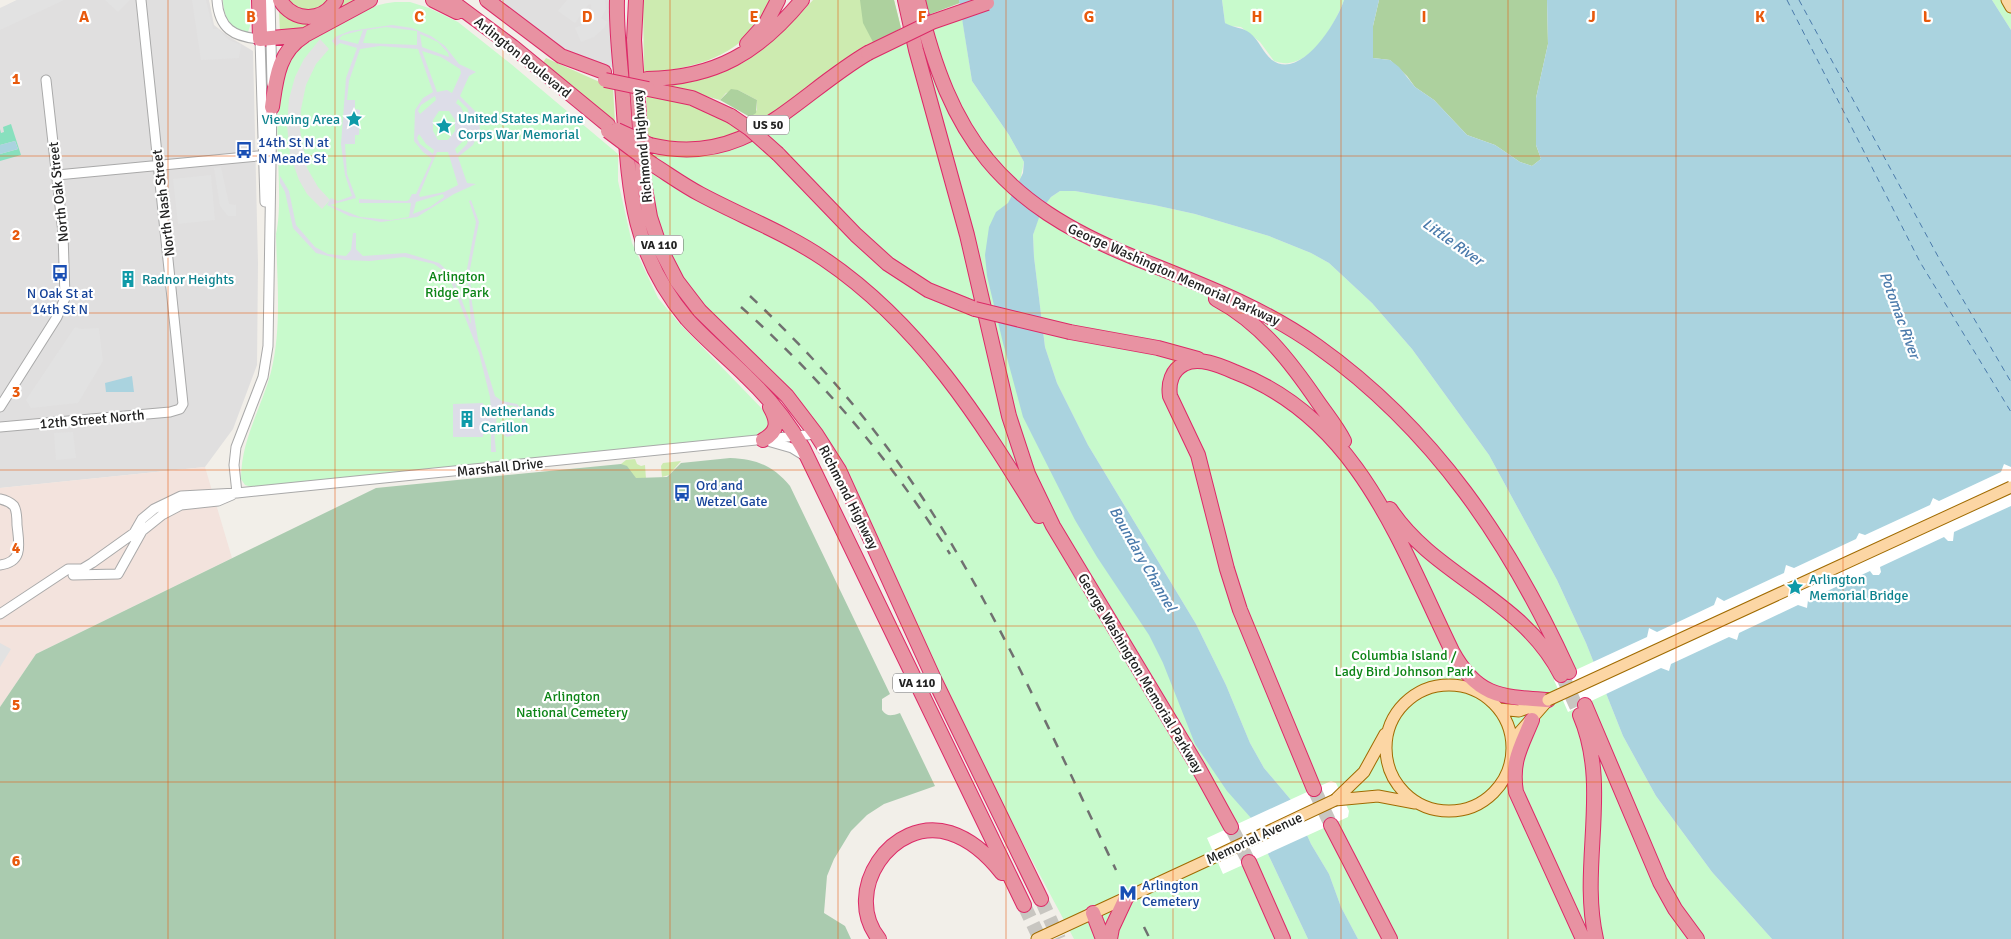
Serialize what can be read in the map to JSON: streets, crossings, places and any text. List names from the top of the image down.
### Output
{
  "streets": {
    "highway": [
      "Arlington Boulevard",
      "US 50",
      "Richmond Highway",
      "VA 110",
      "George Washington Memorial Parkway"
    ],
    "main road": ["Memorial Avenue"],
    "street": [
      "North Oak Street",
      "North Nash Street",
      "12th Street North",
      "Marshall Drive"
    ]
  },
  "crossings": [
    ["Richmond Highway", "Marshall Drive"],
    ["North Nash Street", "12th Street North"]
  ],
  "water": ["Little River", "Potomac River", "Boundary Channel"],
  "parks": ["Arlington Ridge Park", "Columbia Island / Lady Bird Johnson Park", "Arlington National Cemetery"],
  "places": {
    "place": ["Viewing Area", "United States Marine Corps War Memorial", "Arlington Memorial Bridge"],
    "bus stop": ["14th St N at N Meade St", "N Oak St at 14th St N", "Ord and Wetzel Gate"],
    "building": ["Radnor Heights", "Netherlands Carillon"],
    "metro station": ["Arlington Cemetery"]
  },
  "grid": {
    "columns": [
      "A",
      "B",
      "C",
      "D",
      "E",
      "F",
      "G",
      "H",
      "I",
      "J",
      "K",
      "L"
    ],
    "rows": [
      "1",
      "2",
      "3",
      "4",
      "5",
      "6"
    ]
  }
}
